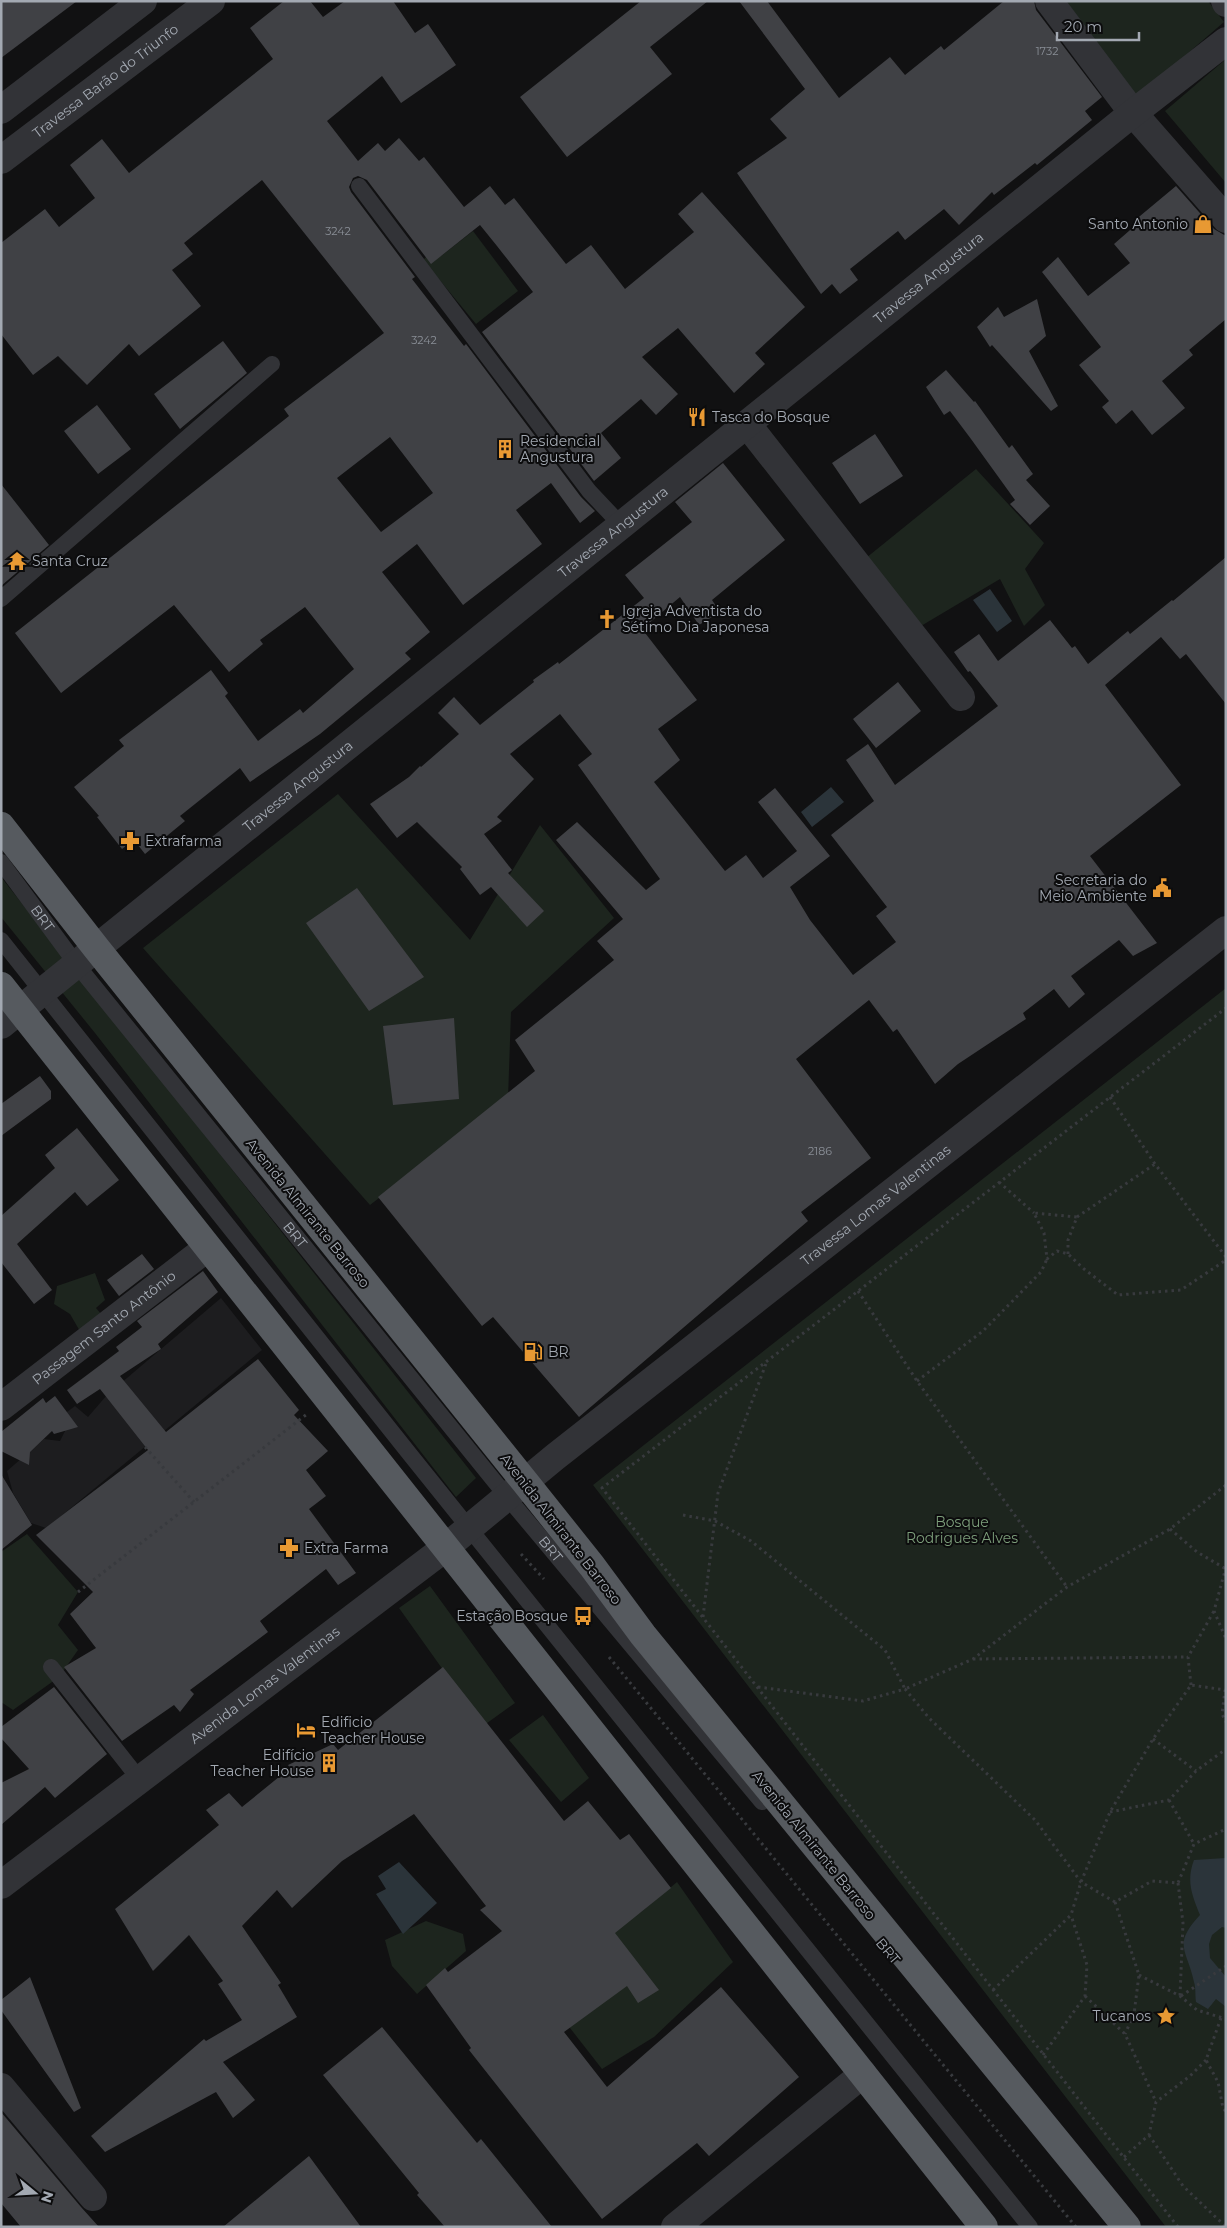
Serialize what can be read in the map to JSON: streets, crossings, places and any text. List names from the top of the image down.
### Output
{
  "streets": {
    "highway": ["Avenida Almirante Barroso"],
    "street": [
      "Travessa Barão do Triunfo",
      "Travessa Angustura",
      "Travessa Lomas Valentinas",
      "Passagem Santo Antônio",
      "Avenida Lomas Valentinas"
    ],
    "lane": ["BRT"]
  },
  "crossings": [
    ["Travessa Angustura", "BRT"],
    ["Travessa Angustura", "Avenida Almirante Barroso"],
    ["BRT", "Travessa Lomas Valentinas"],
    ["BRT", "Avenida Almirante Barroso"],
    ["BRT", "Avenida Lomas Valentinas"],
    ["Travessa Lomas Valentinas", "Avenida Almirante Barroso"],
    ["Travessa Lomas Valentinas", "Avenida Lomas Valentinas"],
    ["Avenida Almirante Barroso", "Avenida Lomas Valentinas"]
  ],
  "parks": ["Bosque Rodrigues Alves"],
  "places": {
    "shop": ["Santo Antonio"],
    "restaurant": ["Tasca do Bosque"],
    "building": ["Residencial Angustura", "Edifício Teacher House"],
    "temple": ["Santa Cruz"],
    "church": ["Igreja Adventista do Sétimo Dia Japonesa"],
    "pharmacy": ["Extrafarma", "Extra Farma"],
    "public building": ["Secretaria do Meio Ambiente"],
    "fuel station": ["BR"],
    "bus stop": ["Estação Bosque"],
    "hotel": ["Edificio Teacher House"],
    "place": ["Tucanos"]
  },
  "house_numbers": [
    "1732",
    "3242",
    "3242",
    "2186"
  ],
  "scale_bar": "20 m",
  "north": "right"
}
